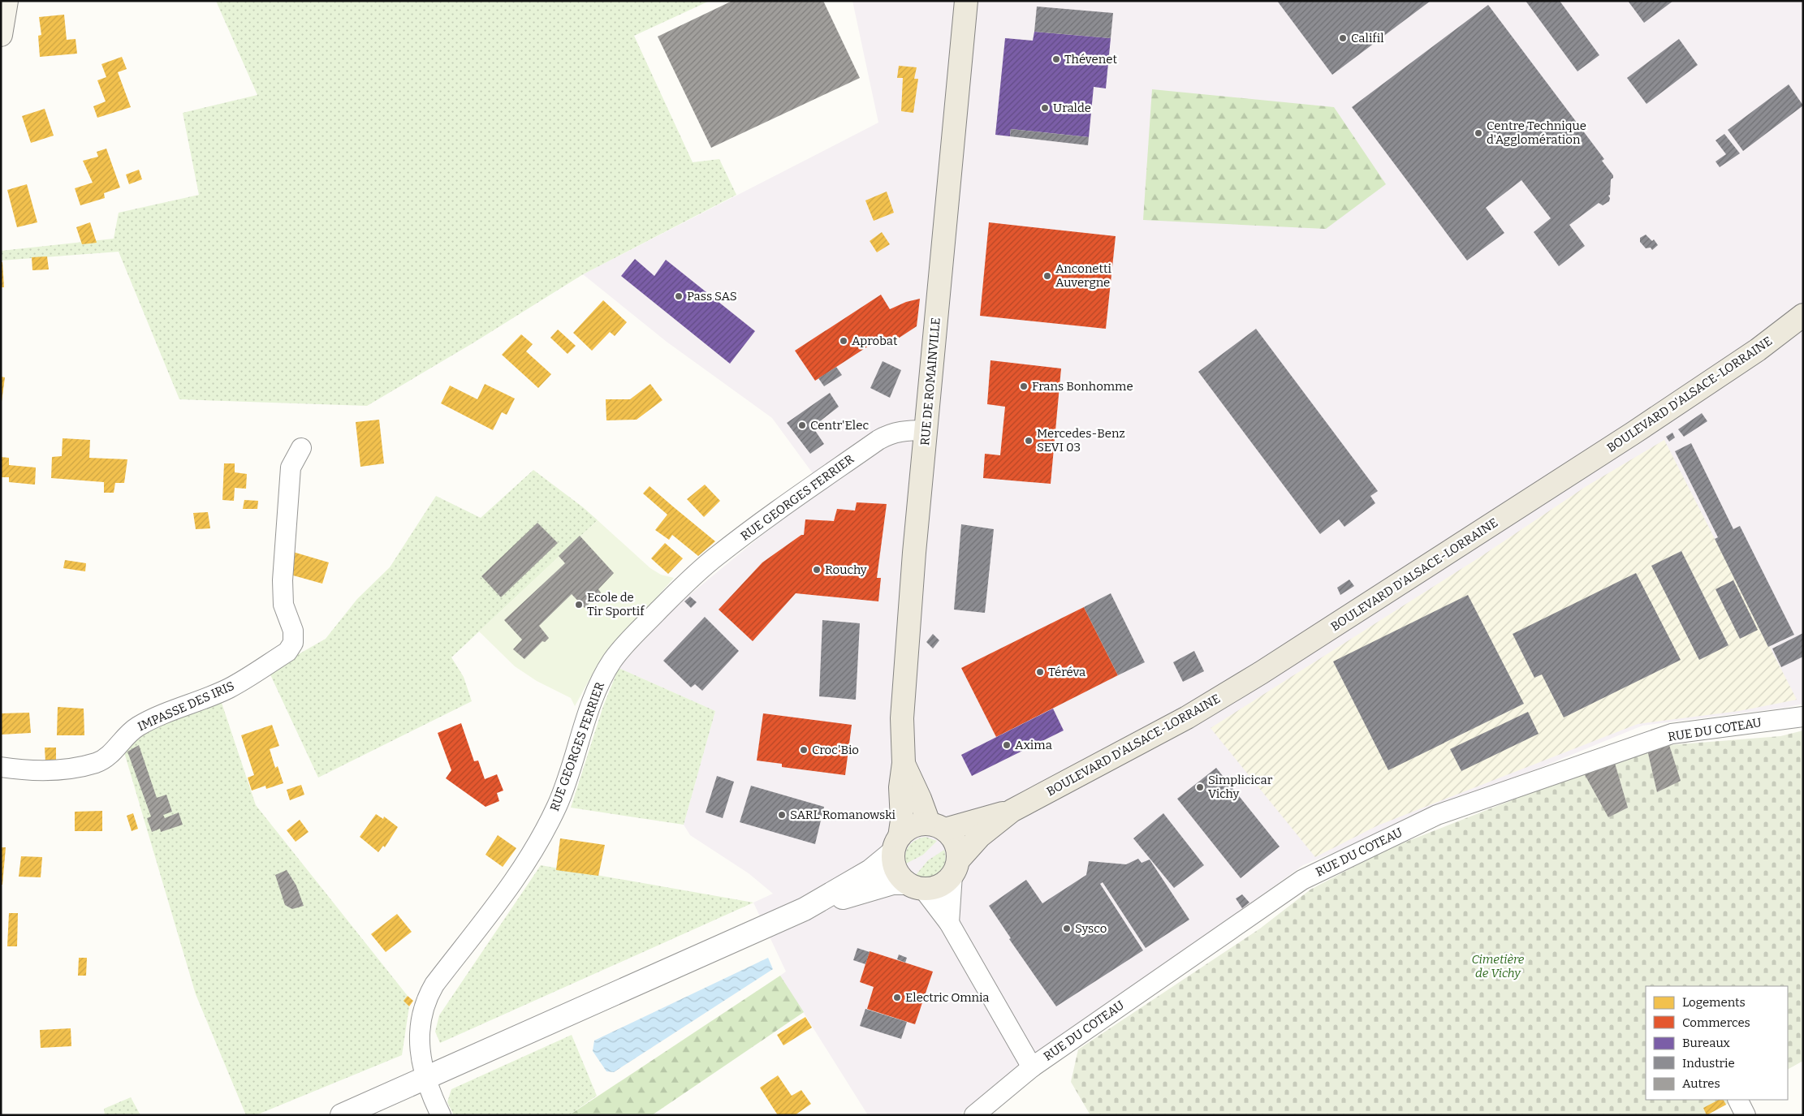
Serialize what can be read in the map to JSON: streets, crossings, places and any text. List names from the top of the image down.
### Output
{
  "streets": {
    "main road": ["RUE DE ROMAINVILLE", "BOULEVARD D'ALSACE-LORRAINE"],
    "street": ["RUE GEORGES FERRIER", "IMPASSE DES IRIS", "RUE DU COTEAU"]
  },
  "crossings": [
    ["RUE DE ROMAINVILLE", "BOULEVARD D'ALSACE-LORRAINE"],
    ["RUE DE ROMAINVILLE", "RUE GEORGES FERRIER"]
  ],
  "parks": ["Cimetière de Vichy"],
  "places": [
    "Califil",
    "Thévenet",
    "Uralde",
    "Centre Technique d'Agglomération",
    "Anconetti Auvergne",
    "Pass SAS",
    "Aprobat",
    "Frans Bonhomme",
    "Centr'Elec",
    "Mercedes-Benz SEVI 03",
    "Rouchy",
    "Ecole de Tir Sportif",
    "Téréva",
    "Axima",
    "Croc'Bio",
    "Simplicicar Vichy",
    "SARL Romanowski",
    "Sysco",
    "Electric Omnia"
  ],
  "legend": [
    "Logements",
    "Commerces",
    "Bureaux",
    "Industrie",
    "Autres"
  ]
}
